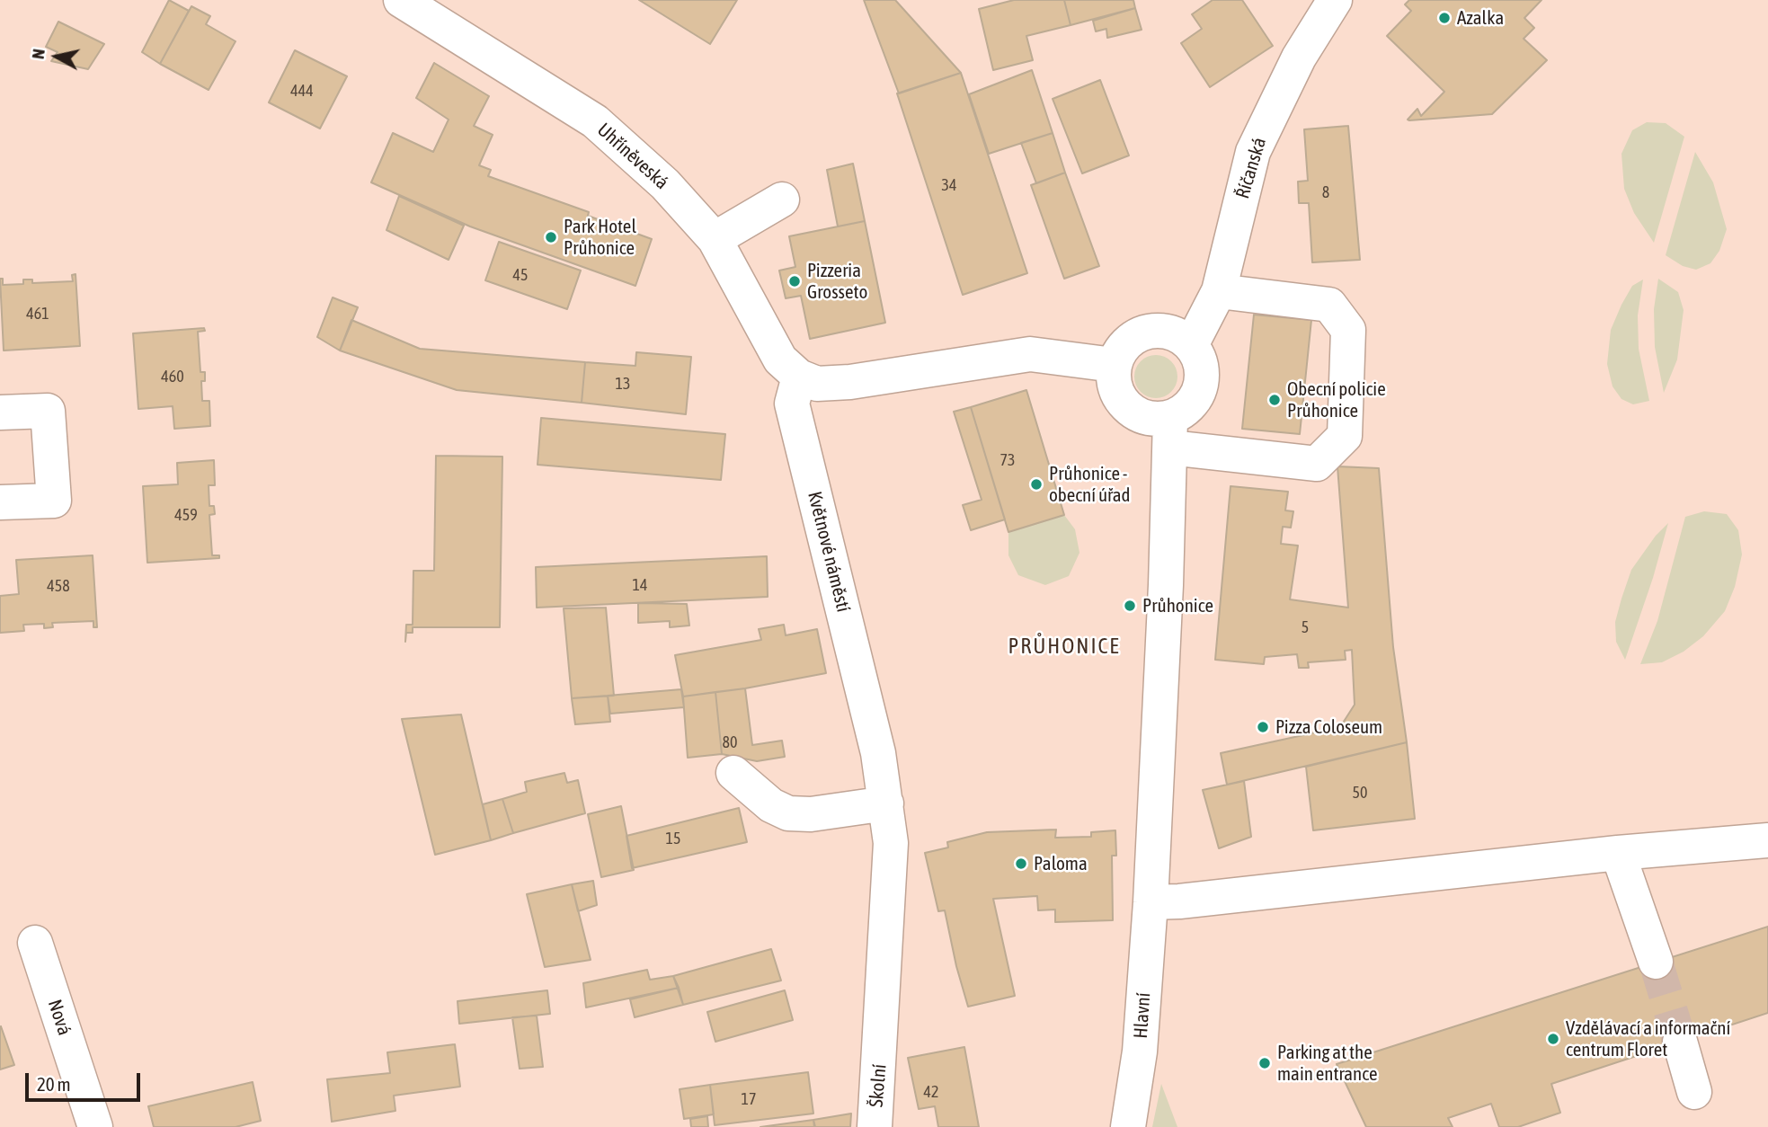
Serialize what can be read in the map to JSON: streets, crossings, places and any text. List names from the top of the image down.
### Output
{
  "streets": {
    "street": [
      "Uhříněveská",
      "Říčanská",
      "Květnové náměstí",
      "Hlavní",
      "Nová",
      "Školní"
    ]
  },
  "crossings": [
    ["Uhříněveská", "Květnové náměstí"],
    ["Květnové náměstí", "Školní"]
  ],
  "districts": ["PRŮHONICE"],
  "places": [
    "Azalka",
    "Park Hotel Průhonice",
    "Pizzeria Grosseto",
    "Obecní policie Průhonice",
    "Průhonice - obecní úřad",
    "Průhonice",
    "Pizza Coloseum",
    "Paloma",
    "Vzdělávací a informační centrum Floret",
    "Parking at the main entrance"
  ],
  "house_numbers": [
    "444",
    "34",
    "8",
    "45",
    "461",
    "460",
    "13",
    "73",
    "459",
    "14",
    "458",
    "5",
    "80",
    "50",
    "15",
    "42",
    "17"
  ],
  "scale_bar": "20 m",
  "north": "left"
}
